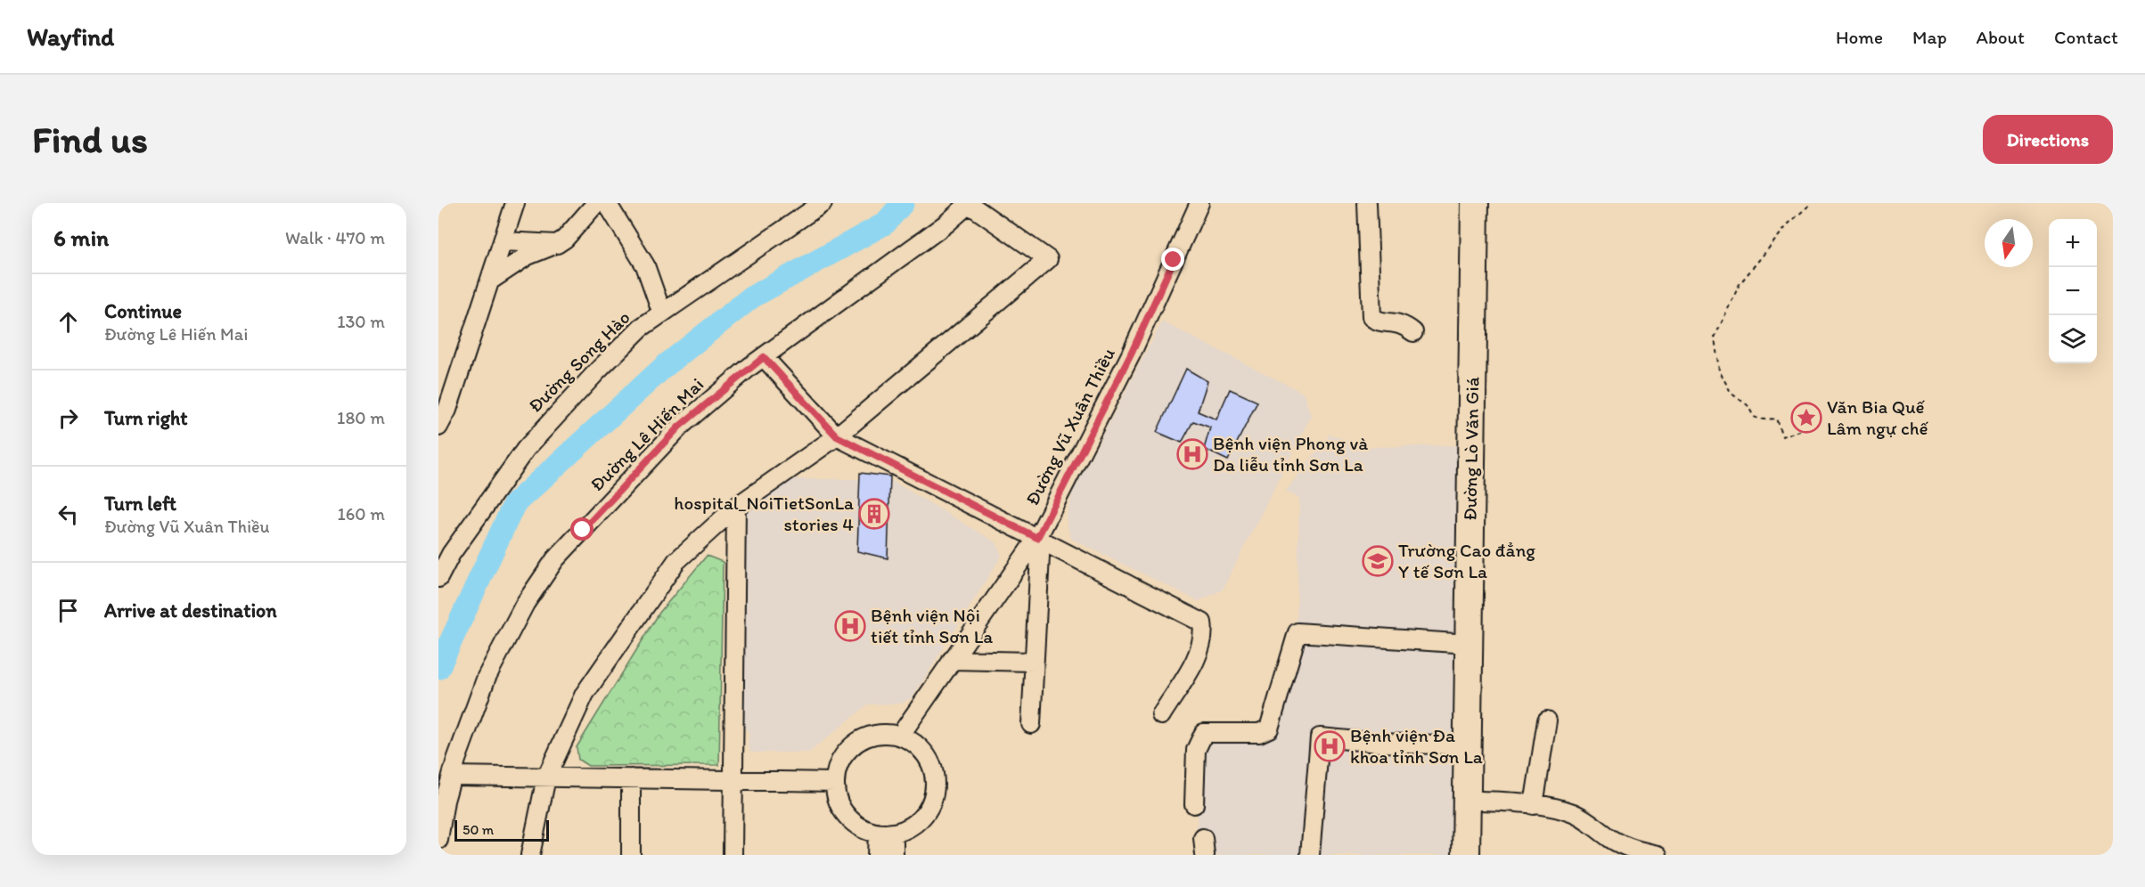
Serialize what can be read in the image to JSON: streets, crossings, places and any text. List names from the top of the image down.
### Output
{
  "streets": {
    "highway": ["Đường Lò Văn Giá"],
    "street": ["Đường Song Hào", "Đường Vũ Xuân Thiều", "Đường Lê Hiến Mai"]
  },
  "places": {
    "place": ["Văn Bia Quế Lâm ngự chế"],
    "hospital": ["Bệnh viện Phong và Da liễu tỉnh Sơn La", "Bệnh viện Nội tiết tỉnh Sơn La", "Bệnh viện Đa khoa tỉnh Sơn La"],
    "building": ["hospital_NoiTietSonLa stories 4"],
    "school or university": ["Trường Cao đẳng Y tế Sơn La"]
  },
  "scale_bar": "50 m",
  "north": "bottom",
  "page": {
    "header": "Wayfind",
    "nav": [
      "Home",
      "Map",
      "About",
      "Contact"
    ],
    "buttons": "Directions",
    "title": "Find us",
    "heading": ["6 min", "Walk · 470 m"],
    "map_buttons": ["+", "−"],
    "list": [
      ["Continue", "Đường Lê Hiến Mai", "130 m"],
      ["Turn right", "180 m"],
      ["Turn left", "Đường Vũ Xuân Thiều", "160 m"],
      "Arrive at destination"
    ],
    "scale": "50 m"
  }
}
